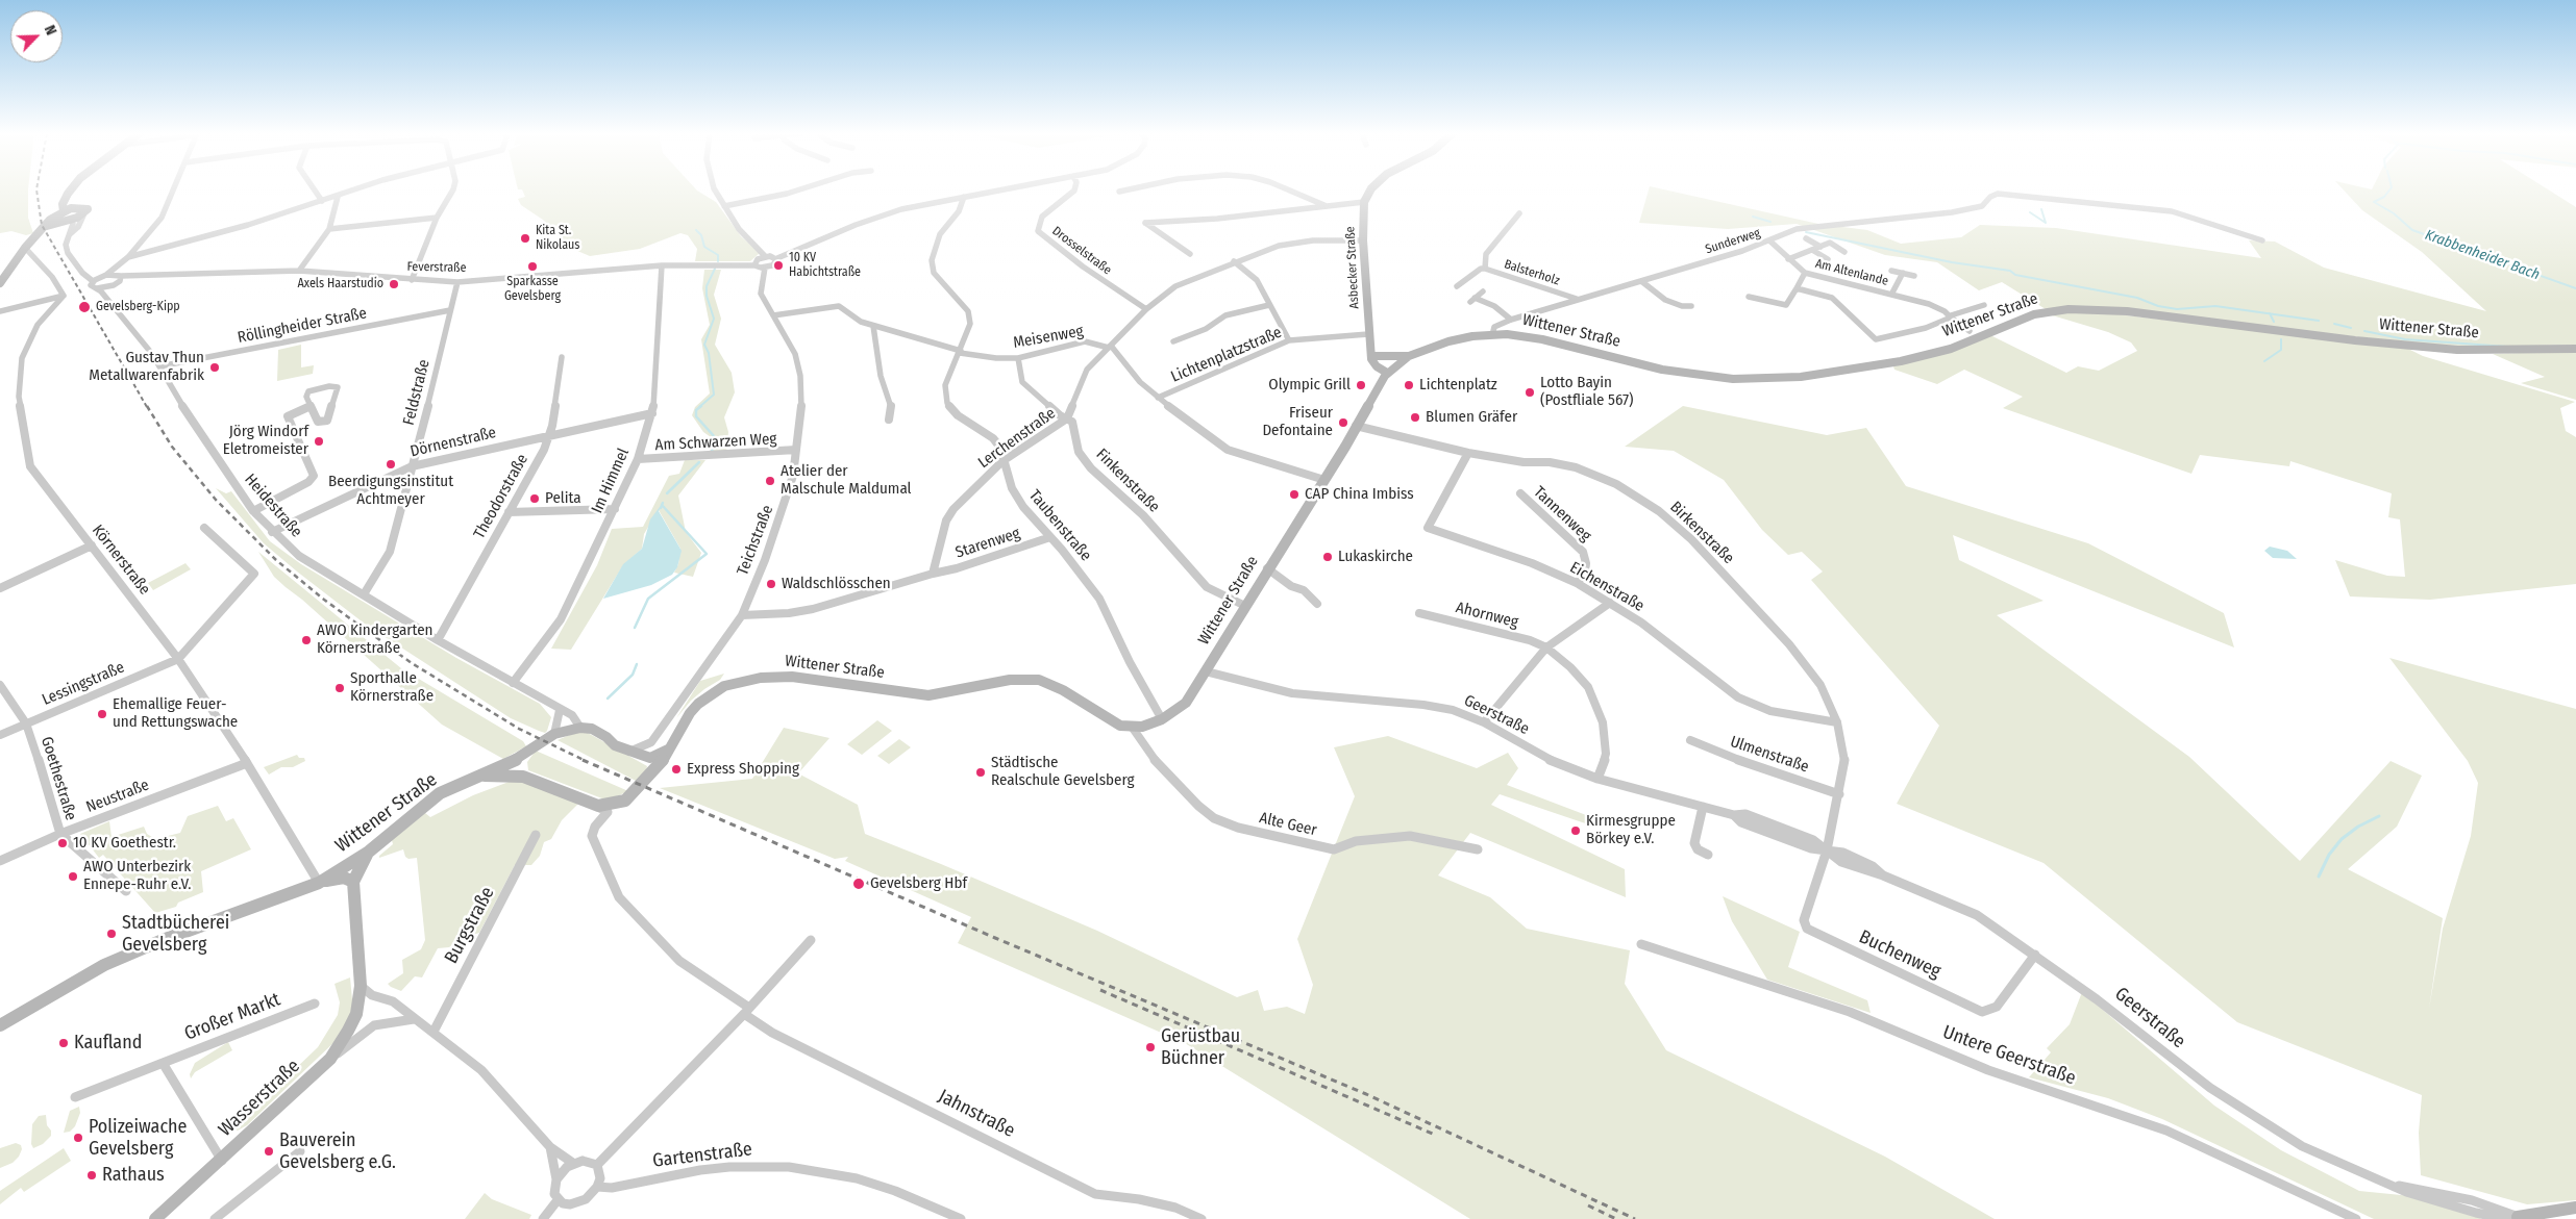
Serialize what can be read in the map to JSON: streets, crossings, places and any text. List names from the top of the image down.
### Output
{
  "streets": {
    "main road": ["Asbecker Straße", "Wittener Straße", "Wasserstraße"],
    "street": [
      "Sunderweg",
      "Drosselstraße",
      "Feverstraße",
      "Balsterholz",
      "Am Altenlande",
      "Röllingheider Straße",
      "Meisenweg",
      "Lichtenplatzstraße",
      "Feldstraße",
      "Lerchenstraße",
      "Dörnenstraße",
      "Am Schwarzen Weg",
      "Im Himmel",
      "Finkenstraße",
      "Theodorstraße",
      "Heidestraße",
      "Tannenweg",
      "Taubenstraße",
      "Birkenstraße",
      "Teichstraße",
      "Starenweg",
      "Körnerstraße",
      "Eichenstraße",
      "Ahornweg",
      "Lessingstraße",
      "Geerstraße",
      "Ulmenstraße",
      "Goethestraße",
      "Neustraße",
      "Alte Geer",
      "Burgstraße",
      "Buchenweg",
      "Großer Markt",
      "Untere Geerstraße",
      "Jahnstraße",
      "Gartenstraße"
    ]
  },
  "crossings": [
    ["Sunderweg", "Balsterholz"],
    ["Sunderweg", "Am Altenlande"],
    ["Sunderweg", "Wittener Straße"],
    ["Drosselstraße", "Lerchenstraße"],
    ["Feverstraße", "Feldstraße"],
    ["Feverstraße", "Im Himmel"],
    ["Feverstraße", "Teichstraße"],
    ["Asbecker Straße", "Wittener Straße"],
    ["Asbecker Straße", "Lichtenplatzstraße"],
    ["Asbecker Straße", "Lerchenstraße"],
    ["Wittener Straße", "Finkenstraße"],
    ["Wittener Straße", "Heidestraße"],
    ["Wittener Straße", "Taubenstraße"],
    ["Wittener Straße", "Birkenstraße"],
    ["Wittener Straße", "Körnerstraße"],
    ["Wittener Straße", "Geerstraße"],
    ["Wittener Straße", "Alte Geer"],
    ["Wittener Straße", "Jahnstraße"],
    ["Röllingheider Straße", "Feldstraße"],
    ["Röllingheider Straße", "Heidestraße"],
    ["Meisenweg", "Lerchenstraße"],
    ["Meisenweg", "Taubenstraße"],
    ["Meisenweg", "Teichstraße"],
    ["Feldstraße", "Dörnenstraße"],
    ["Feldstraße", "Heidestraße"],
    ["Lerchenstraße", "Finkenstraße"],
    ["Lerchenstraße", "Taubenstraße"],
    ["Lerchenstraße", "Starenweg"],
    ["Dörnenstraße", "Im Himmel"],
    ["Dörnenstraße", "Theodorstraße"],
    ["Dörnenstraße", "Heidestraße"],
    ["Am Schwarzen Weg", "Im Himmel"],
    ["Am Schwarzen Weg", "Teichstraße"],
    ["Im Himmel", "Heidestraße"],
    ["Theodorstraße", "Heidestraße"],
    ["Tannenweg", "Eichenstraße"],
    ["Taubenstraße", "Starenweg"],
    ["Birkenstraße", "Eichenstraße"],
    ["Birkenstraße", "Geerstraße"],
    ["Birkenstraße", "Ulmenstraße"],
    ["Birkenstraße", "Buchenweg"],
    ["Körnerstraße", "Lessingstraße"],
    ["Körnerstraße", "Neustraße"],
    ["Lessingstraße", "Goethestraße"],
    ["Geerstraße", "Buchenweg"],
    ["Goethestraße", "Neustraße"]
  ],
  "water": ["Krabbenheider Bach"],
  "places": [
    "Kita St. Nikolaus",
    "10 KV Habichtstraße",
    "Sparkasse Gevelsberg",
    "Axels Haarstudio",
    "Gevelsberg-Kipp",
    "Gustav Thun Metallwarenfabrik",
    "Olympic Grill",
    "Lichtenplatz",
    "Lotto Bayin (Postfliale 567)",
    "Blumen Gräfer",
    "Friseur Defontaine",
    "Jörg Windorf Eletromeister",
    "Beerdigungsinstitut Achtmeyer",
    "Atelier der Malschule Maldumal",
    "CAP China Imbiss",
    "Pelita",
    "Lukaskirche",
    "Waldschlösschen",
    "AWO Kindergarten Körnerstraße",
    "Sporthalle Körnerstraße",
    "Ehemallige Feuer- und Rettungswache",
    "Express Shopping",
    "Städtische Realschule Gevelsberg",
    "Kirmesgruppe Börkey e.V.",
    "10 KV Goethestr.",
    "AWO Unterbezirk Ennepe-Ruhr e.V.",
    "Gevelsberg Hbf",
    "Stadtbücherei Gevelsberg",
    "Kaufland",
    "Gerüstbau Büchner",
    "Polizeiwache Gevelsberg",
    "Bauverein Gevelsberg e.G.",
    "Rathaus"
  ],
  "north": "top right"
}
